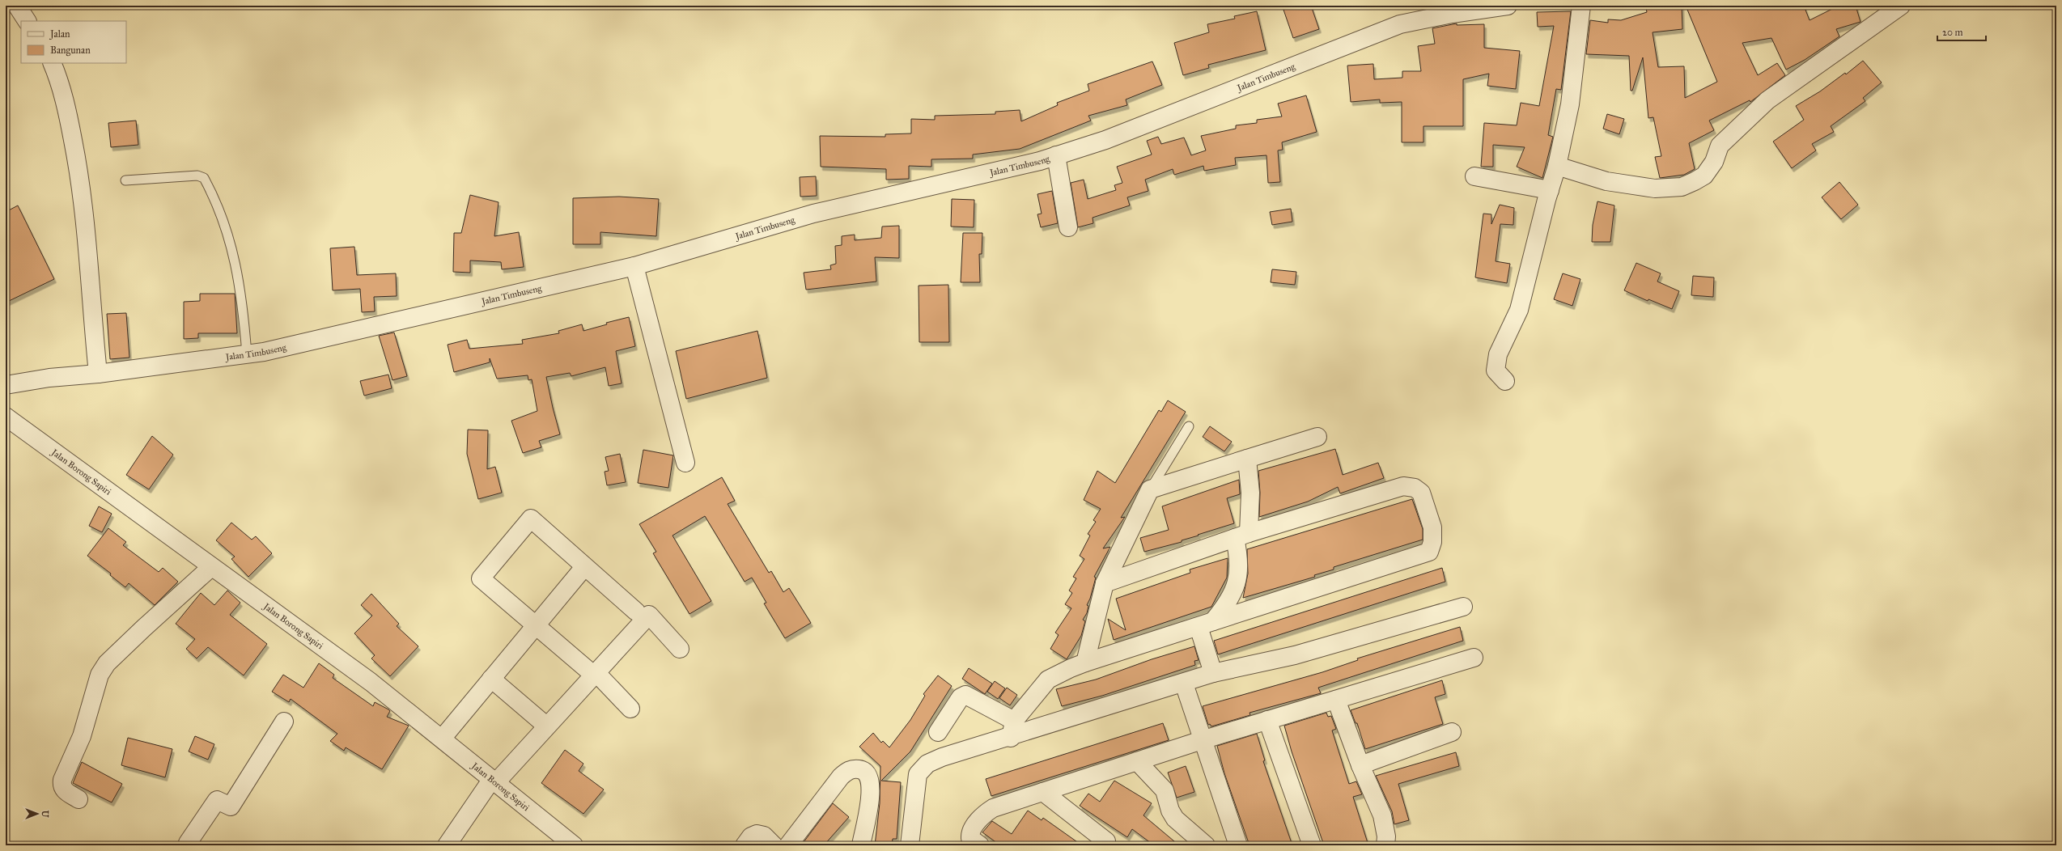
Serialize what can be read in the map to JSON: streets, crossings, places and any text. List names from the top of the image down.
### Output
{
  "streets": {
    "street": ["Jalan Timbuseng", "Jalan Borong Sapiri"]
  },
  "legend": ["Jalan", "Bangunan"],
  "scale_bar": "20 m",
  "north": "right"
}
